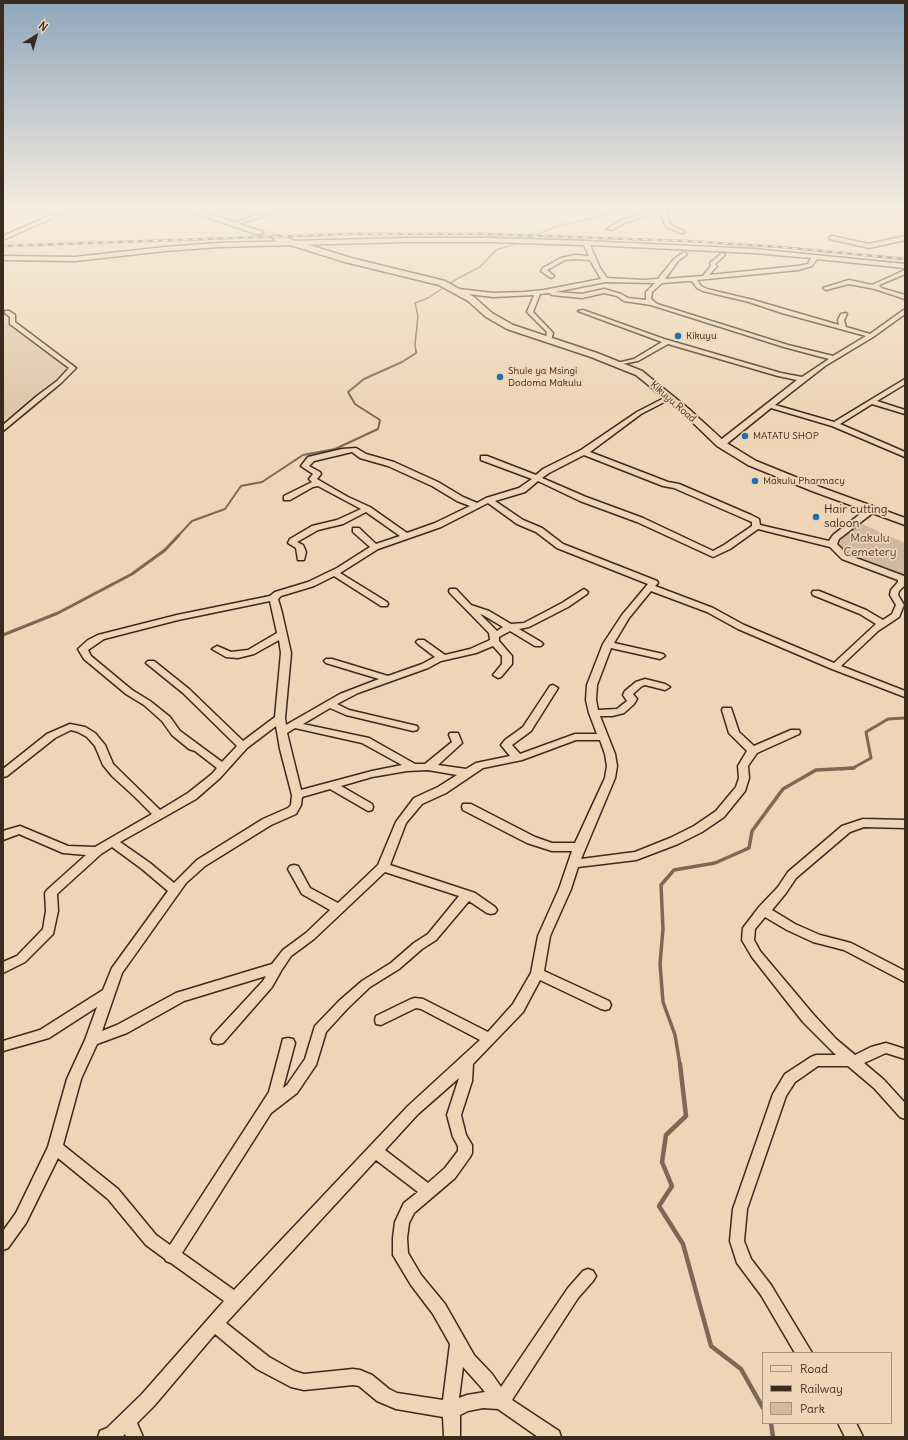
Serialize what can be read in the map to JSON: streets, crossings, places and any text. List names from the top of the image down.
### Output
{
  "streets": {
    "main road": ["Kikuyu Road"]
  },
  "parks": ["Makulu Cemetery"],
  "places": [
    "Kikuyu",
    "Shule ya Msingi Dodoma Makulu",
    "MATATU SHOP",
    "Makulu Pharmacy",
    "Hair cutting saloon"
  ],
  "legend": ["Road", "Railway", "Park"],
  "north": "top right"
}
